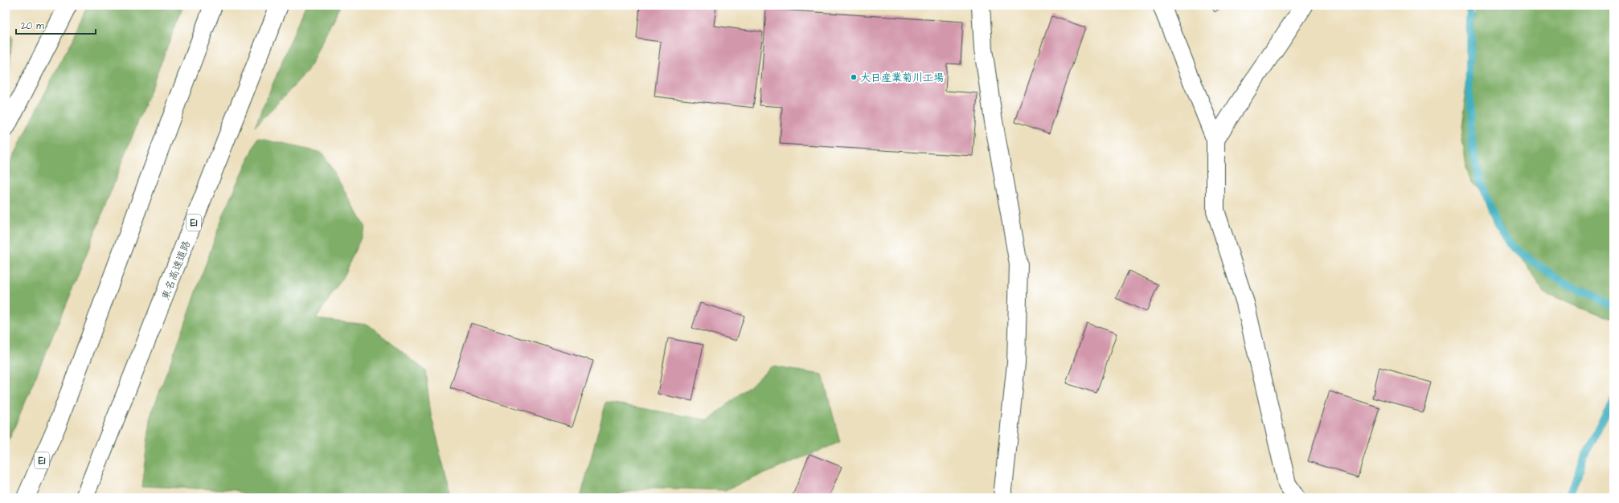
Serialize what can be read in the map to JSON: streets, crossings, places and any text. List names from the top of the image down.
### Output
{
  "streets": {
    "main road": ["E1", "東名高速道路"]
  },
  "places": ["大日産業菊川工場"],
  "scale_bar": "20 m"
}
